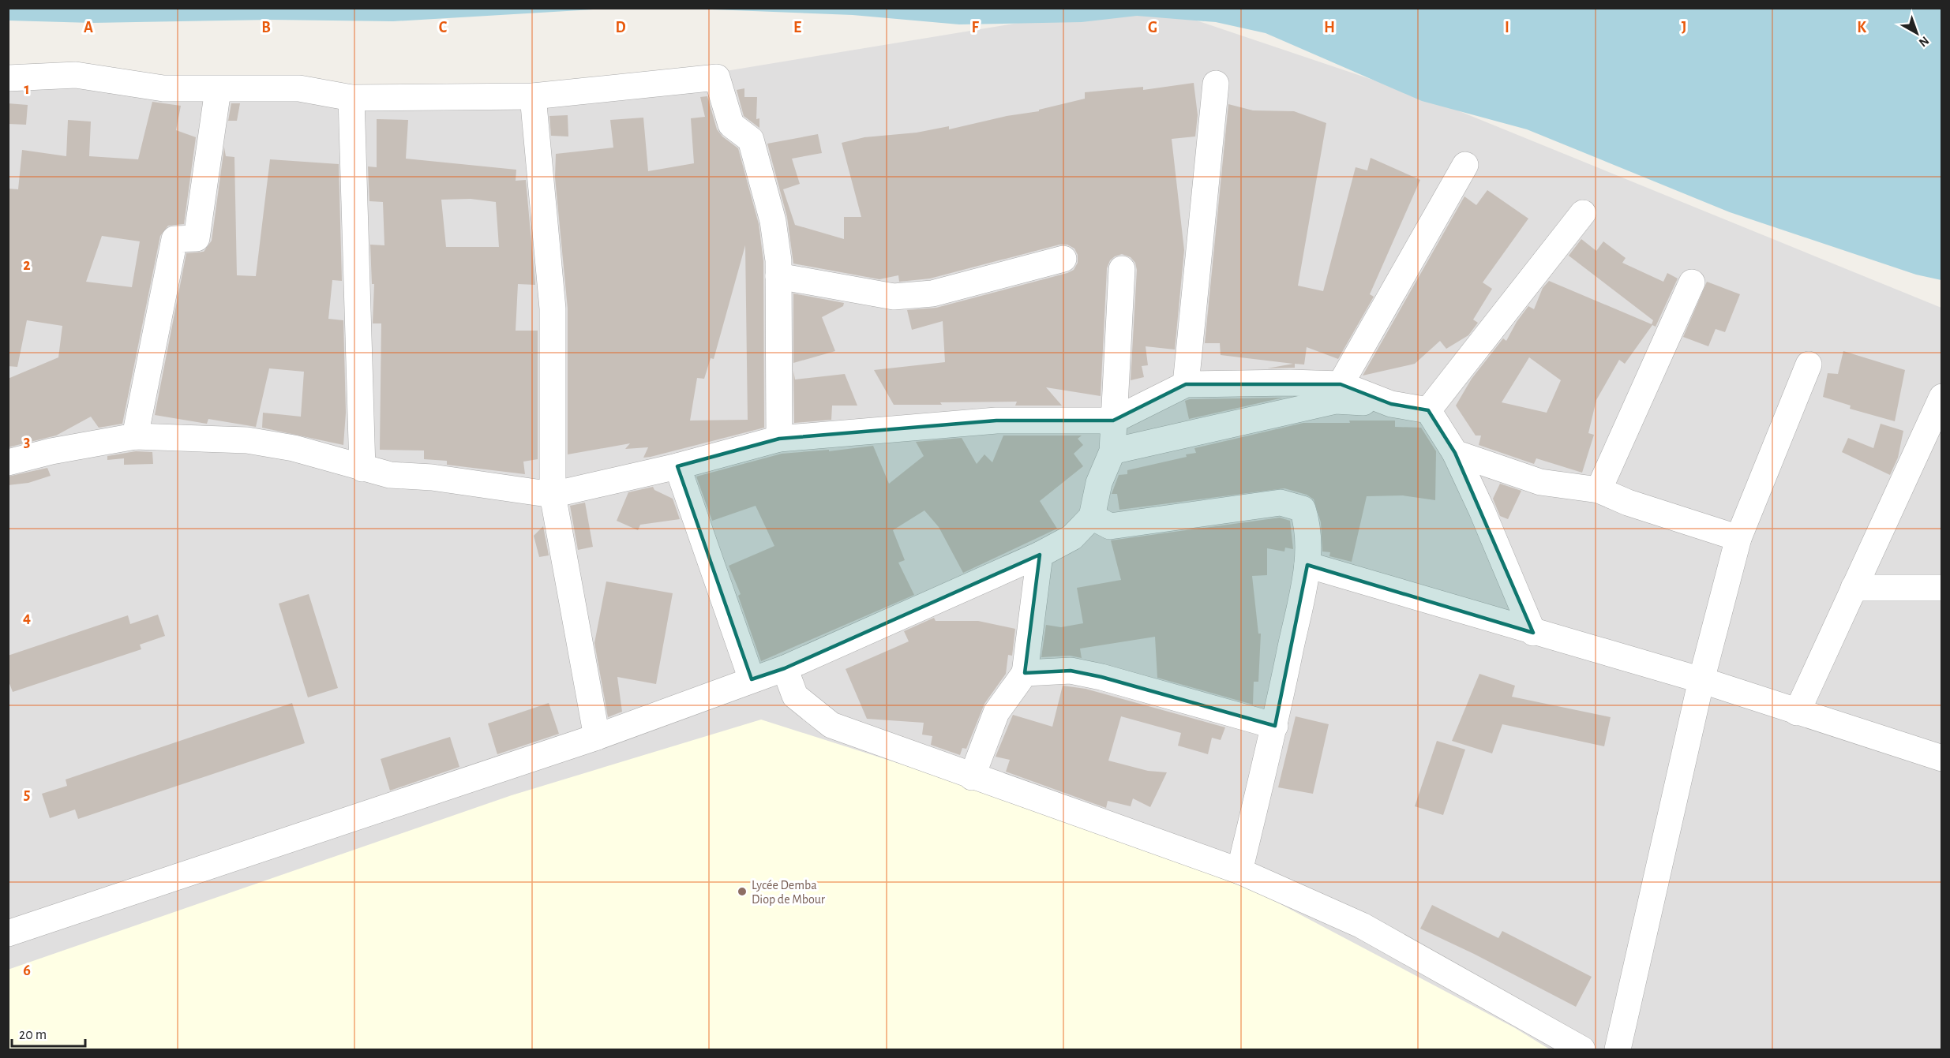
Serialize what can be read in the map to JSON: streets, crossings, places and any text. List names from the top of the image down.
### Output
{
  "places": ["Lycée Demba Diop de Mbour"],
  "scale_bar": "20 m",
  "north": "bottom right",
  "grid": {
    "columns": [
      "A",
      "B",
      "C",
      "D",
      "E",
      "F",
      "G",
      "H",
      "I",
      "J",
      "K"
    ],
    "rows": [
      "1",
      "2",
      "3",
      "4",
      "5",
      "6"
    ]
  }
}
